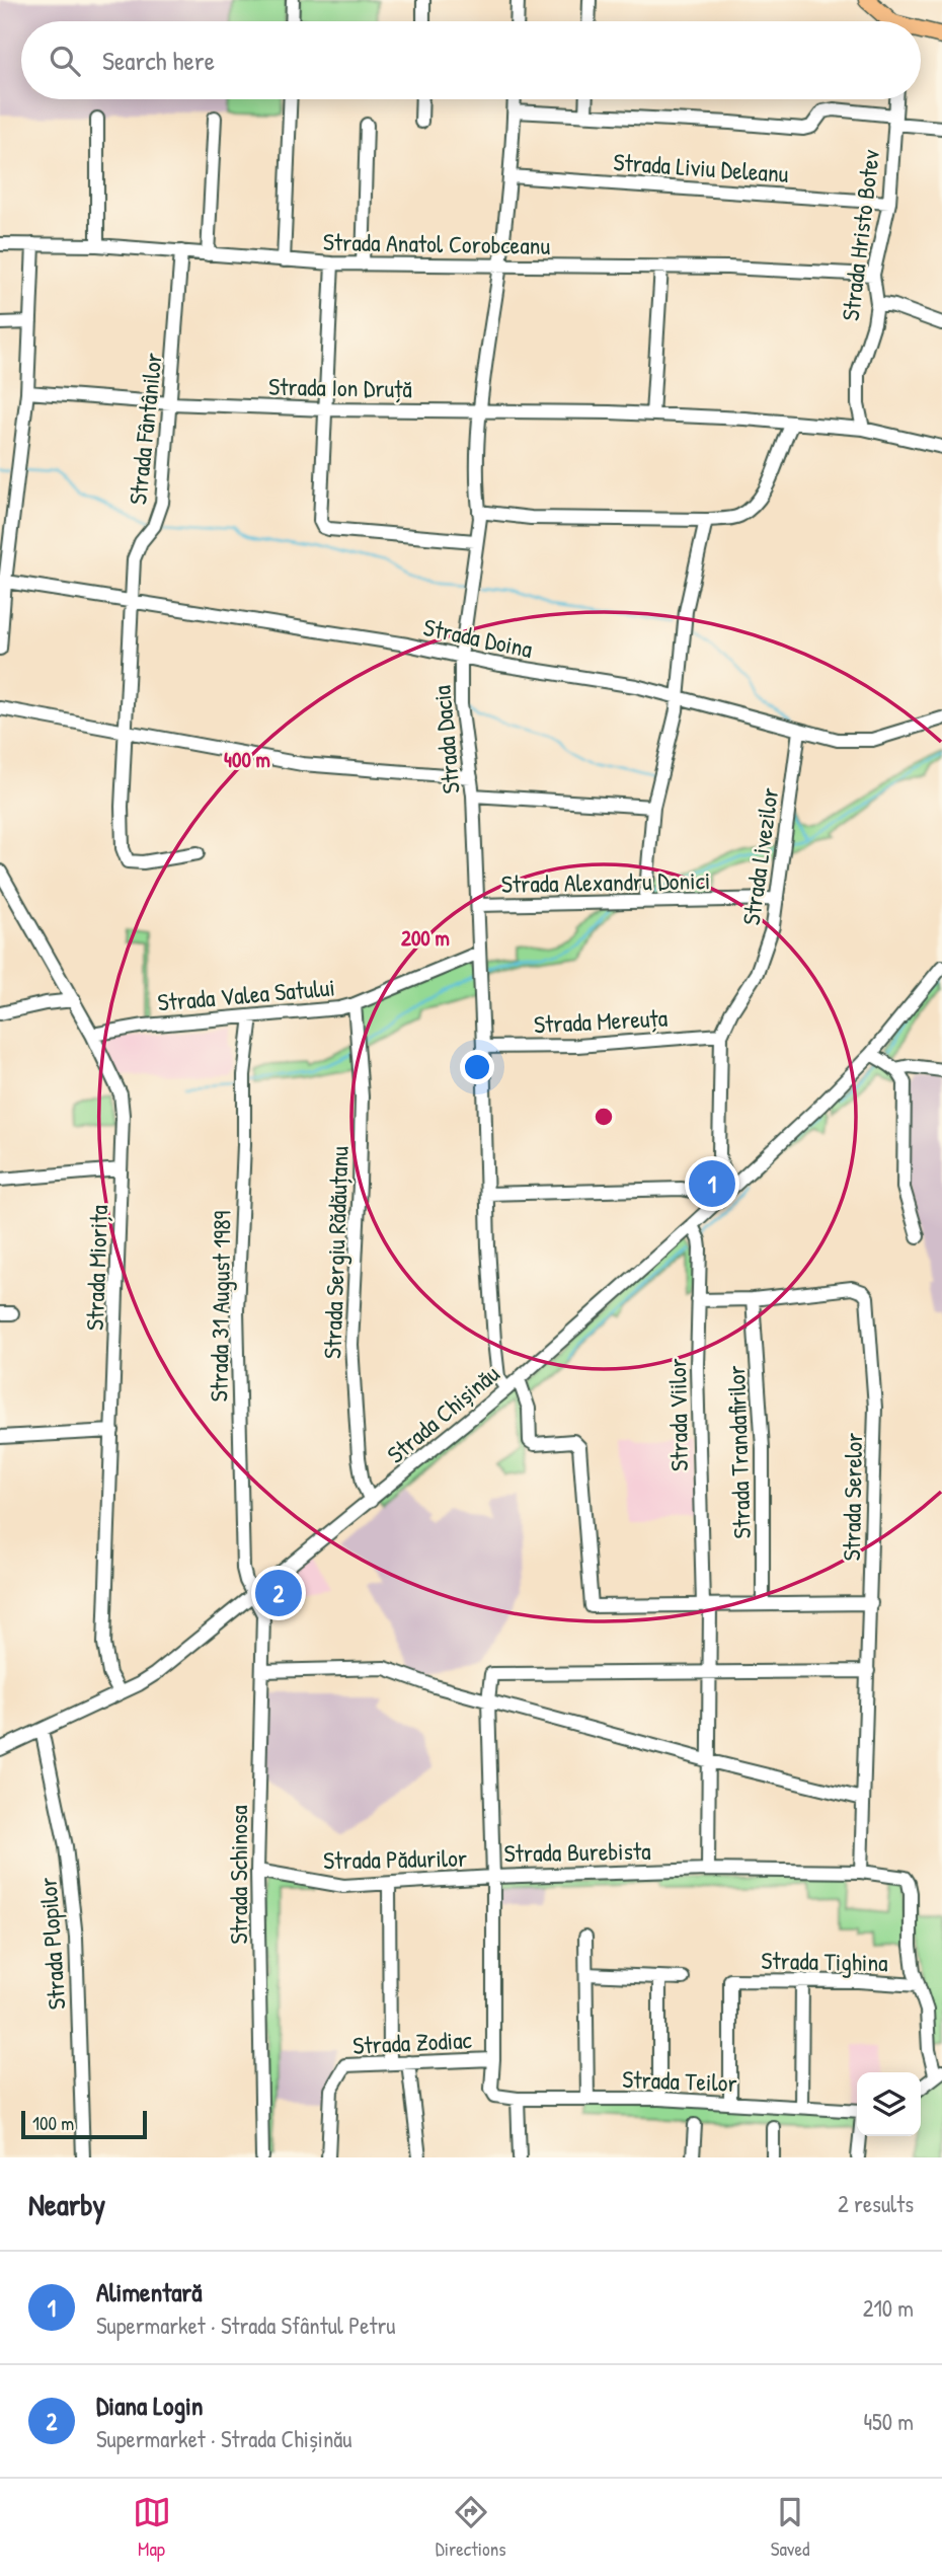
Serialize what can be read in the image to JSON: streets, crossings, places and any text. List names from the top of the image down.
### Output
{
  "streets": {
    "street": [
      "Strada Liviu Deleanu",
      "Strada Hristo Botev",
      "Strada Anatol Corobceanu",
      "Strada Ion Druță",
      "Strada Fântânilor",
      "Strada Doina",
      "Strada Dacia",
      "Strada Livezilor",
      "Strada Alexandru Donici",
      "Strada Valea Satului",
      "Strada Mereuța",
      "Strada Sergiu Rădăuțanu",
      "Strada Miorița",
      "Strada 31 August 1989",
      "Strada Chișinău",
      "Strada Viilor",
      "Strada Trandafirilor",
      "Strada Serelor",
      "Strada Burebista",
      "Strada Pădurilor",
      "Strada Schinosa",
      "Strada Plopilor",
      "Strada Tighina",
      "Strada Zodiac",
      "Strada Teilor"
    ]
  },
  "crossings": [
    ["Strada Liviu Deleanu", "Strada Hristo Botev"],
    ["Strada Liviu Deleanu", "Strada Dacia"],
    ["Strada Hristo Botev", "Strada Anatol Corobceanu"],
    ["Strada Hristo Botev", "Strada Ion Druță"],
    ["Strada Anatol Corobceanu", "Strada Fântânilor"],
    ["Strada Anatol Corobceanu", "Strada Dacia"],
    ["Strada Ion Druță", "Strada Fântânilor"],
    ["Strada Ion Druță", "Strada Dacia"],
    ["Strada Fântânilor", "Strada Doina"],
    ["Strada Doina", "Strada Dacia"],
    ["Strada Doina", "Strada Livezilor"],
    ["Strada Dacia", "Strada Alexandru Donici"],
    ["Strada Dacia", "Strada Valea Satului"],
    ["Strada Dacia", "Strada Mereuța"],
    ["Strada Dacia", "Strada Chișinău"],
    ["Strada Livezilor", "Strada Alexandru Donici"],
    ["Strada Livezilor", "Strada Mereuța"],
    ["Strada Livezilor", "Strada Chișinău"],
    ["Strada Valea Satului", "Strada Sergiu Rădăuțanu"],
    ["Strada Valea Satului", "Strada Miorița"],
    ["Strada Valea Satului", "Strada 31 August 1989"],
    ["Strada Sergiu Rădăuțanu", "Strada Chișinău"],
    ["Strada Miorița", "Strada Chișinău"],
    ["Strada 31 August 1989", "Strada Chișinău"],
    ["Strada 31 August 1989", "Strada Schinosa"],
    ["Strada Chișinău", "Strada Viilor"],
    ["Strada Chișinău", "Strada Schinosa"],
    ["Strada Chișinău", "Strada Plopilor"],
    ["Strada Viilor", "Strada Serelor"],
    ["Strada Trandafirilor", "Strada Serelor"],
    ["Strada Serelor", "Strada Burebista"],
    ["Strada Burebista", "Strada Pădurilor"],
    ["Strada Pădurilor", "Strada Schinosa"],
    ["Strada Tighina", "Strada Teilor"],
    ["Strada Zodiac", "Strada Teilor"]
  ],
  "scale_bar": "100 m",
  "page": {
    "search": "Search here",
    "pins": ["1", "2"],
    "scale": "100 m",
    "heading": ["Nearby", "2 results"],
    "list": [
      {
        "mark": "1",
        "name": "Alimentară",
        "note": "Supermarket · Strada Sfântul Petru",
        "value": "210 m"
      },
      {
        "mark": "2",
        "name": "Diana Login",
        "note": "Supermarket · Strada Chișinău",
        "value": "450 m"
      }
    ],
    "nav": ["Map", "Directions", "Saved"]
  },
  "rings": ["400 m", "200 m"]
}
